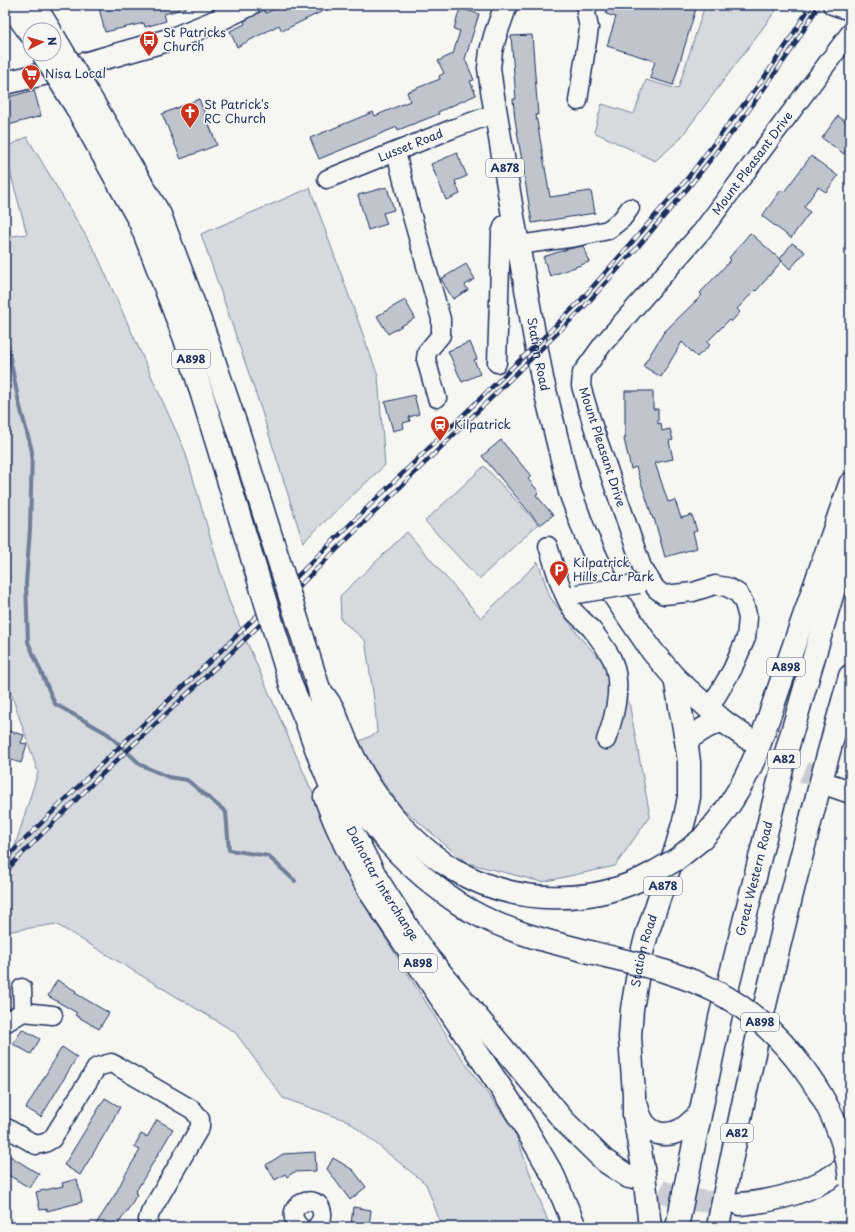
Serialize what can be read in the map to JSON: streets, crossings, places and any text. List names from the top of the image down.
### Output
{
  "streets": {
    "main road": [
      "A878",
      "Station Road",
      "A898",
      "A82",
      "Great Western Road",
      "Dalnottar Interchange"
    ],
    "street": ["Lusset Road", "Mount Pleasant Drive"]
  },
  "crossings": [
    ["Lusset Road", "Station Road"],
    ["Mount Pleasant Drive", "Station Road"],
    ["A878", "Station Road"],
    ["A878", "Great Western Road"],
    ["A898", "Dalnottar Interchange"]
  ],
  "places": {
    "bus stop": ["St Patricks Church"],
    "supermarket": ["Nisa Local"],
    "church": ["St Patrick's RC Church"],
    "station": ["Kilpatrick"],
    "parking": ["Kilpatrick Hills Car Park"]
  },
  "north": "right"
}
